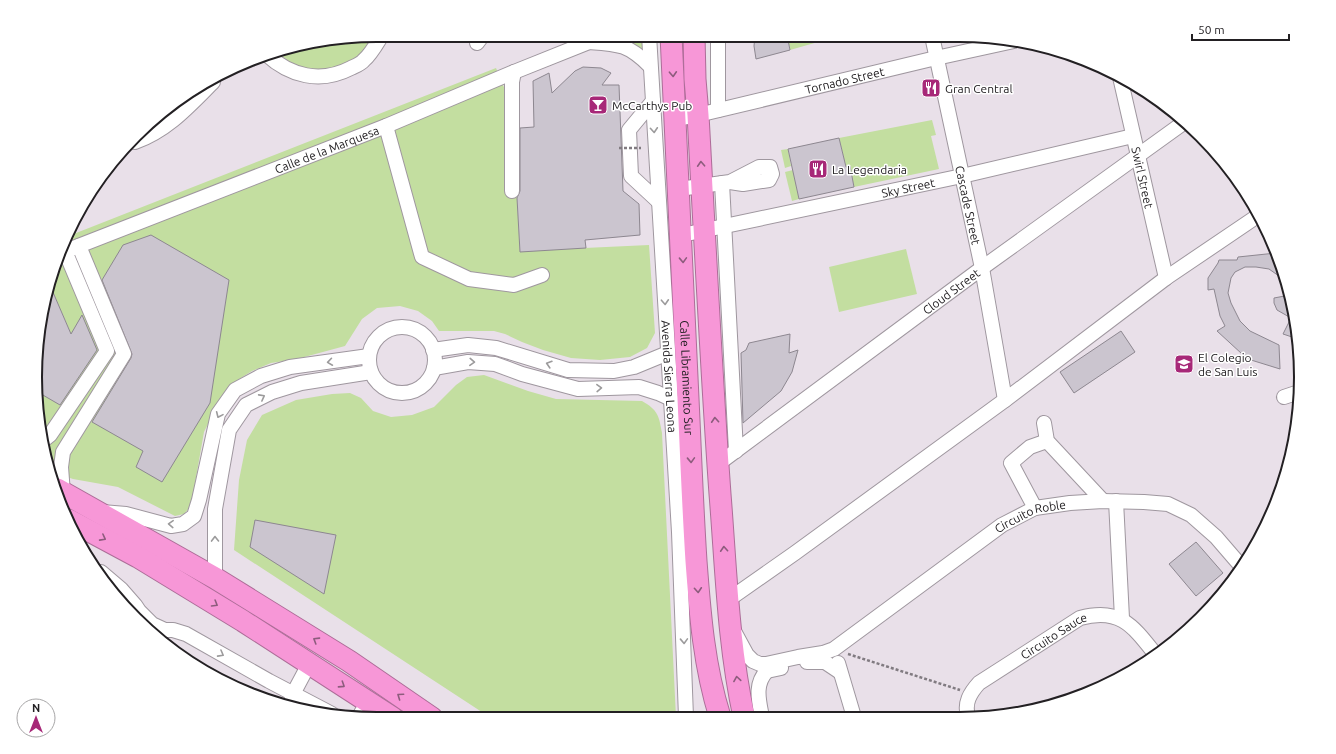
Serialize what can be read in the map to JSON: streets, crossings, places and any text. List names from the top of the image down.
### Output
{
  "streets": {
    "highway": ["Calle Libramiento Sur"],
    "street": [
      "Tornado Street",
      "Calle de la Marquesa",
      "Swirl Street",
      "Sky Street",
      "Cascade Street",
      "Cloud Street",
      "Avenida Sierra Leona",
      "Circuito Roble",
      "Circuito Sauce"
    ]
  },
  "crossings": [
    ["Tornado Street", "Cascade Street"],
    ["Tornado Street", "Calle Libramiento Sur"],
    ["Calle de la Marquesa", "Avenida Sierra Leona"],
    ["Swirl Street", "Sky Street"],
    ["Swirl Street", "Cloud Street"],
    ["Sky Street", "Cascade Street"],
    ["Sky Street", "Calle Libramiento Sur"],
    ["Cascade Street", "Cloud Street"],
    ["Cloud Street", "Calle Libramiento Sur"]
  ],
  "places": {
    "restaurant": ["Gran Central", "La Legendaria"],
    "bar": ["McCarthys Pub"],
    "school or university": ["El Colegio de San Luis"]
  },
  "scale_bar": "50 m",
  "north": "top"
}
